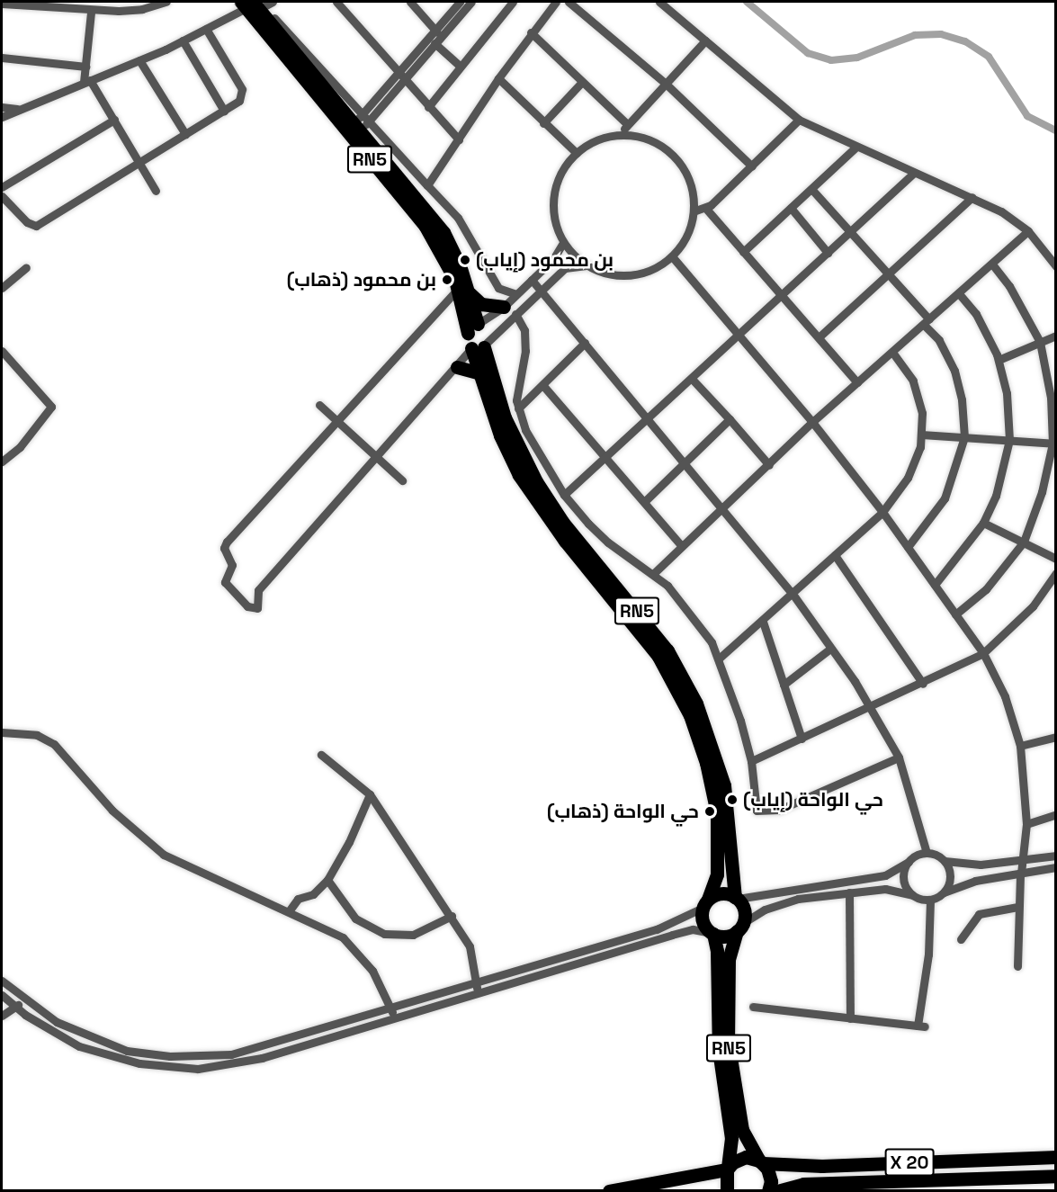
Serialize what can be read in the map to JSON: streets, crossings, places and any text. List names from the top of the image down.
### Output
{
  "streets": {
    "highway": ["RN5", "X 20"]
  },
  "crossings": [
    ["RN5", "X 20"]
  ],
  "places": [
    "بن محمود (إياب)",
    "بن محمود (ذهاب)",
    "حي الواحة (إياب)",
    "حي الواحة (ذهاب)"
  ]
}
